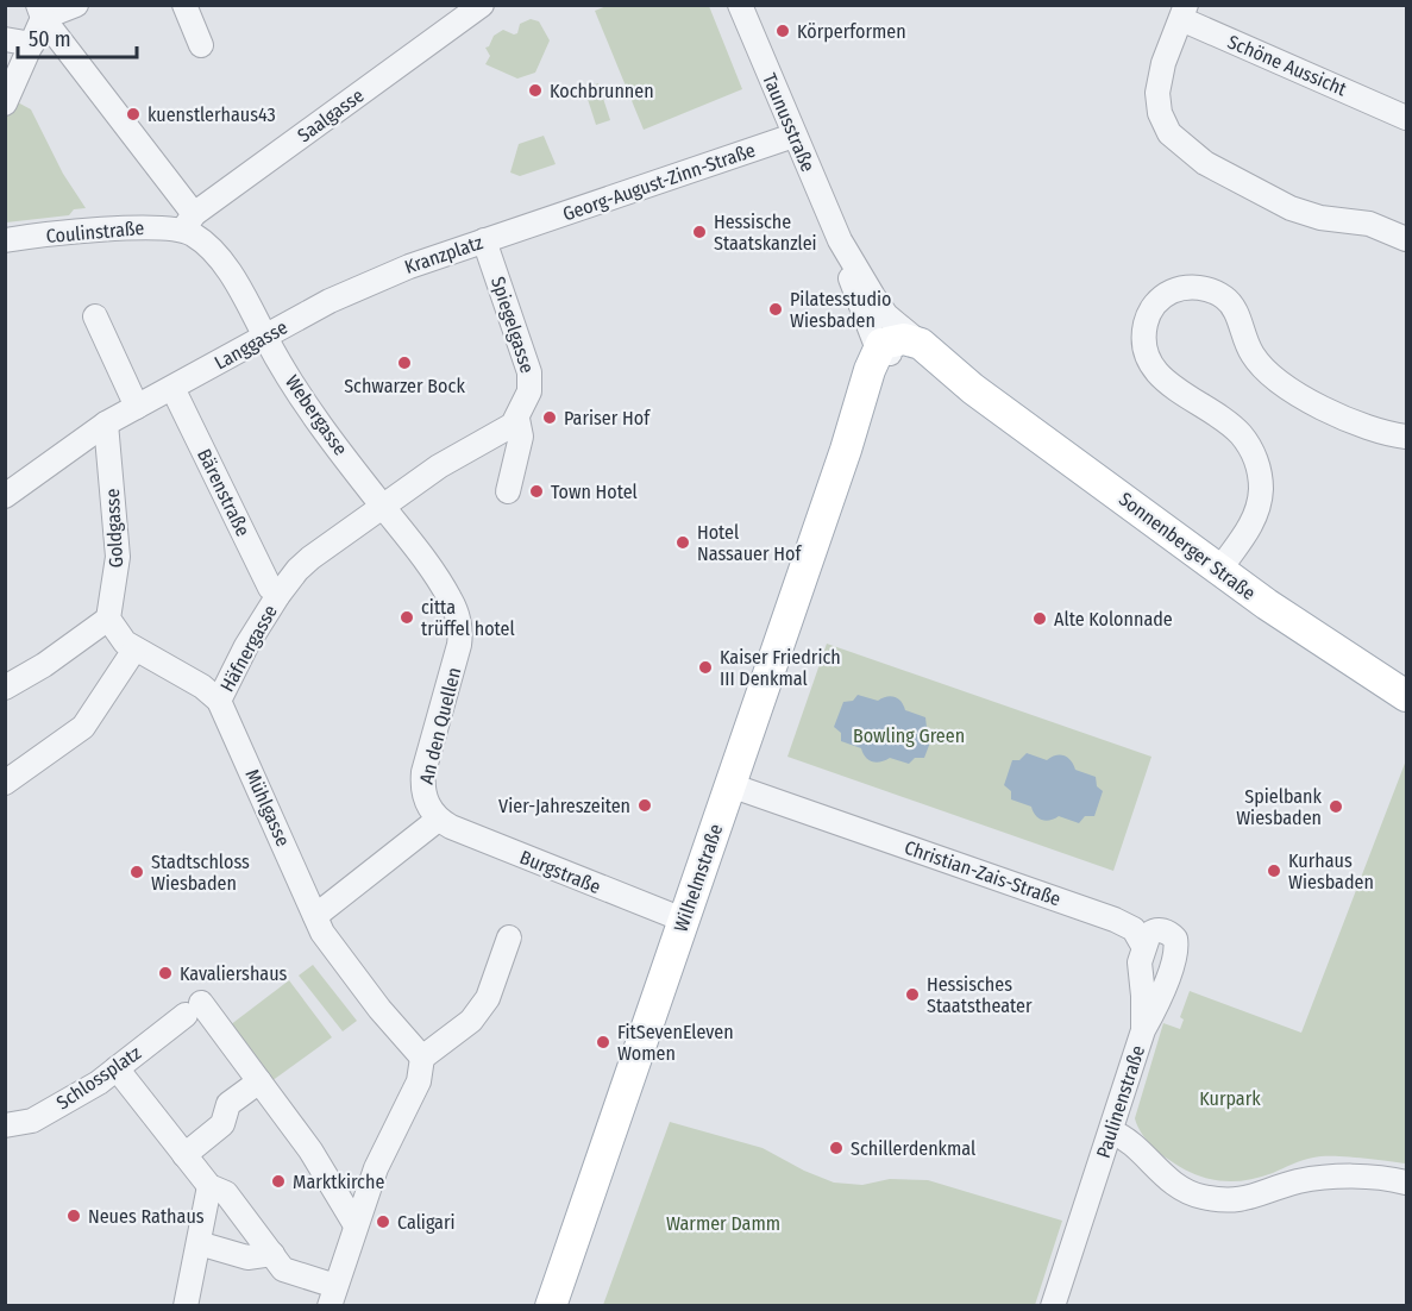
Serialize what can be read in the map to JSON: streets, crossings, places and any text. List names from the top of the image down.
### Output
{
  "streets": {
    "main road": ["Sonnenberger Straße", "Wilhelmstraße"],
    "street": [
      "Schöne Aussicht",
      "Saalgasse",
      "Taunusstraße",
      "Georg-August-Zinn-Straße",
      "Coulinstraße",
      "Kranzplatz",
      "Spiegelgasse",
      "Langgasse",
      "Webergasse",
      "Bärenstraße",
      "Goldgasse",
      "Häfnergasse",
      "An den Quellen",
      "Mühlgasse",
      "Burgstraße",
      "Christian-Zais-Straße",
      "Schlossplatz",
      "Paulinenstraße"
    ]
  },
  "crossings": [
    ["Saalgasse", "Coulinstraße"],
    ["Saalgasse", "Webergasse"],
    ["Taunusstraße", "Georg-August-Zinn-Straße"],
    ["Taunusstraße", "Sonnenberger Straße"],
    ["Taunusstraße", "Wilhelmstraße"],
    ["Georg-August-Zinn-Straße", "Kranzplatz"],
    ["Coulinstraße", "Webergasse"],
    ["Kranzplatz", "Spiegelgasse"],
    ["Kranzplatz", "Langgasse"],
    ["Spiegelgasse", "Häfnergasse"],
    ["Langgasse", "Webergasse"],
    ["Langgasse", "Bärenstraße"],
    ["Langgasse", "Goldgasse"],
    ["Webergasse", "Häfnergasse"],
    ["Webergasse", "An den Quellen"],
    ["Bärenstraße", "Häfnergasse"],
    ["Sonnenberger Straße", "Wilhelmstraße"],
    ["Häfnergasse", "Mühlgasse"],
    ["An den Quellen", "Burgstraße"],
    ["Burgstraße", "Wilhelmstraße"],
    ["Christian-Zais-Straße", "Wilhelmstraße"],
    ["Christian-Zais-Straße", "Paulinenstraße"]
  ],
  "parks": ["Bowling Green", "Kurpark", "Warmer Damm"],
  "places": [
    "Körperformen",
    "Kochbrunnen",
    "kuenstlerhaus43",
    "Hessische Staatskanzlei",
    "Pilatesstudio Wiesbaden",
    "Schwarzer Bock",
    "Pariser Hof",
    "Town Hotel",
    "Hotel Nassauer Hof",
    "citta trüffel hotel",
    "Alte Kolonnade",
    "Kaiser Friedrich III Denkmal",
    "Vier-Jahreszeiten",
    "Spielbank Wiesbaden",
    "Kurhaus Wiesbaden",
    "Stadtschloss Wiesbaden",
    "Kavaliershaus",
    "Hessisches Staatstheater",
    "FitSevenEleven Women",
    "Schillerdenkmal",
    "Marktkirche",
    "Neues Rathaus",
    "Caligari"
  ],
  "scale_bar": "50 m"
}
